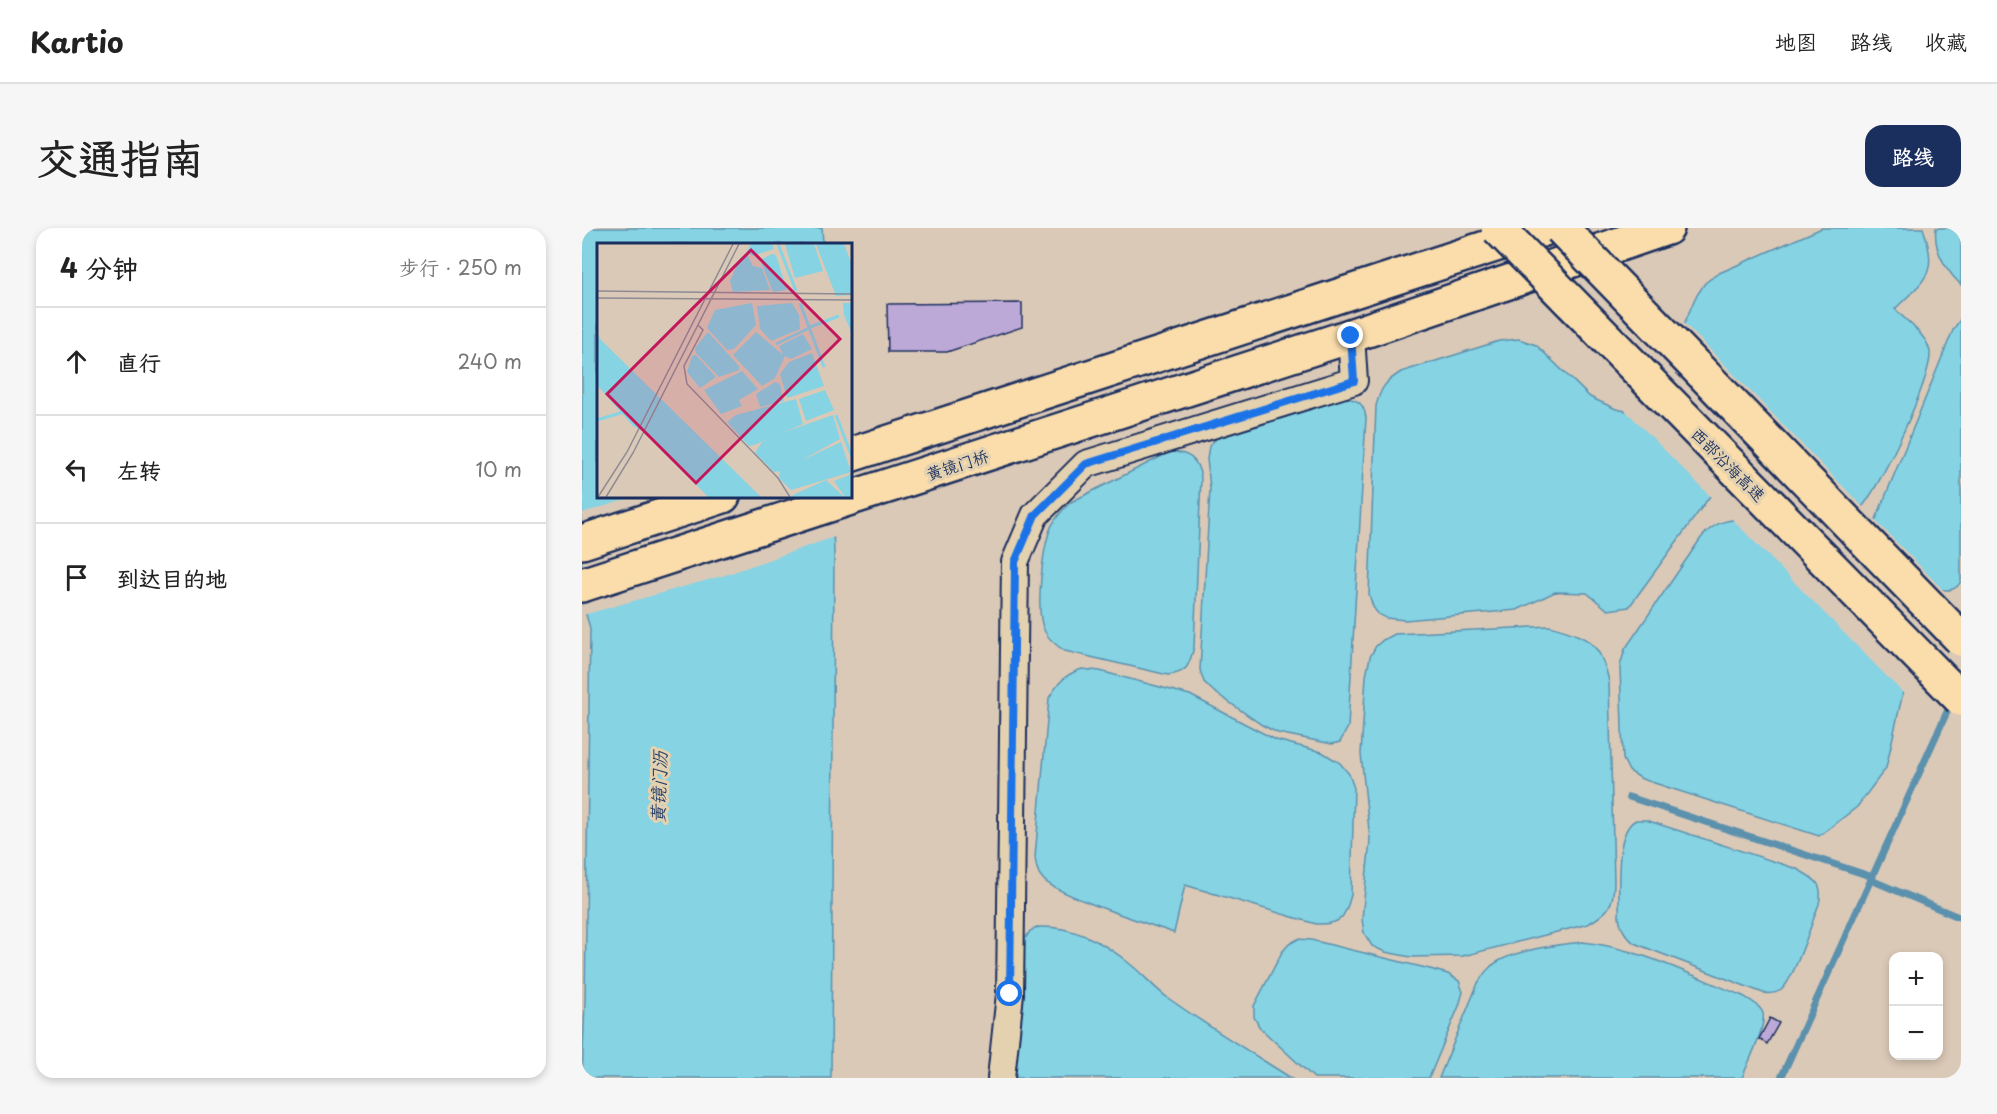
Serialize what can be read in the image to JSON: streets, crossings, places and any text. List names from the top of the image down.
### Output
{
  "streets": {
    "main road": ["黄镜门桥", "西部沿海高速"]
  },
  "water": ["黄镜门沥"],
  "page": {
    "header": "Kartio",
    "nav": ["地图", "路线", "收藏"],
    "title": "交通指南",
    "buttons": "路线",
    "heading": ["4 分钟", "步行 · 250 m"],
    "list": [
      ["直行", "240 m"],
      ["左转", "10 m"],
      "到达目的地"
    ],
    "map_buttons": ["+", "−"]
  }
}
